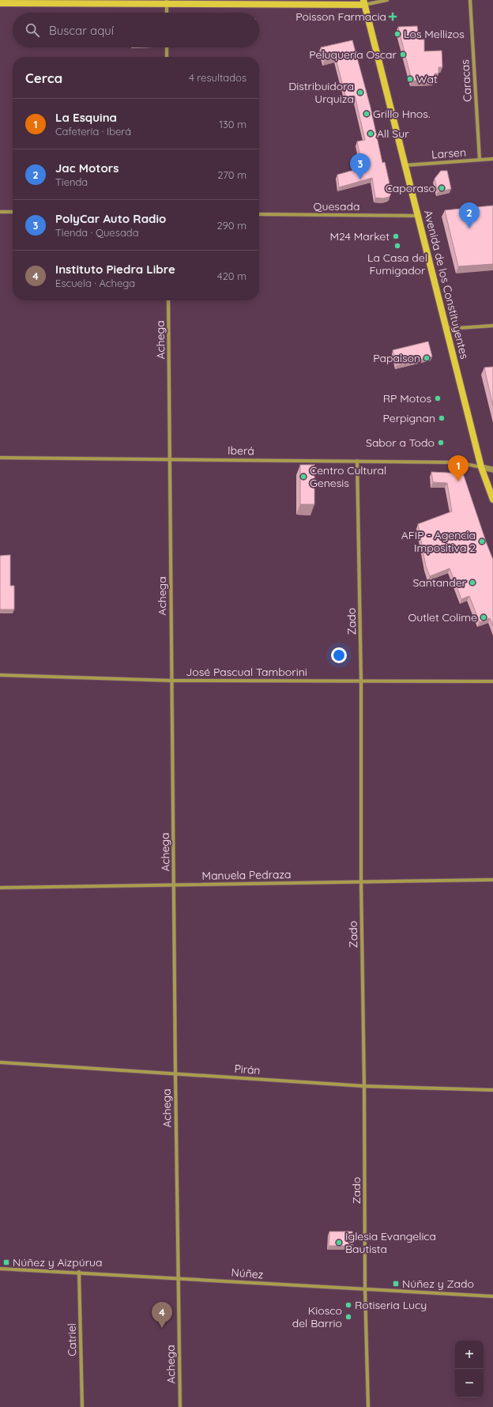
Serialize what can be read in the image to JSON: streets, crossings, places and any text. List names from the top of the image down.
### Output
{
  "streets": {
    "main road": ["Avenida de los Constituyentes"],
    "street": [
      "Caracas",
      "Larsen",
      "Quesada",
      "Achega",
      "Iberá",
      "Zado",
      "José Pascual Tamborini",
      "Manuela Pedraza",
      "Pirán",
      "Núñez",
      "Catriel"
    ]
  },
  "crossings": [
    ["Caracas", "Larsen"],
    ["Larsen", "Avenida de los Constituyentes"],
    ["Quesada", "Avenida de los Constituyentes"],
    ["Avenida de los Constituyentes", "Iberá"],
    ["Achega", "Iberá"],
    ["Achega", "José Pascual Tamborini"],
    ["Achega", "Manuela Pedraza"],
    ["Achega", "Pirán"],
    ["Achega", "Núñez"],
    ["Iberá", "Zado"],
    ["Zado", "José Pascual Tamborini"],
    ["Zado", "Manuela Pedraza"],
    ["Zado", "Pirán"],
    ["Zado", "Núñez"],
    ["Núñez", "Catriel"]
  ],
  "places": {
    "health": ["Poisson Farmacia"],
    "other": [
      "Los Mellizos",
      "Peluquería Oscar",
      "Wat",
      "Distribuidora Urquiza",
      "Grillo Hnos.",
      "All Sur",
      "Caporaso",
      "M24 Market",
      "La Casa del Fumigador",
      "Papaison",
      "RP Motos",
      "Perpignan",
      "Sabor a Todo",
      "Centro Cultural Genesis",
      "AFIP - Agencia Impositiva 2",
      "Santander",
      "Outlet Colime",
      "Iglesia Evangelica Bautista",
      "Rotiseria Lucy",
      "Kiosco del Barrio"
    ],
    "transit": ["Núñez y Aizpúrua", "Núñez y Zado"]
  },
  "page": {
    "search": "Buscar aquí",
    "heading": ["Cerca", "4 resultados"],
    "list": [
      {
        "mark": "1",
        "name": "La Esquina",
        "note": "Cafetería · Iberá",
        "value": "130 m"
      },
      {
        "mark": "2",
        "name": "Jac Motors",
        "note": "Tienda",
        "value": "270 m"
      },
      {
        "mark": "3",
        "name": "PolyCar Auto Radio",
        "note": "Tienda · Quesada",
        "value": "290 m"
      },
      {
        "mark": "4",
        "name": "Instituto Piedra Libre",
        "note": "Escuela · Achega",
        "value": "420 m"
      }
    ],
    "pins": [
      "3",
      "2",
      "1",
      "4"
    ],
    "map_buttons": ["+", "−"]
  }
}
